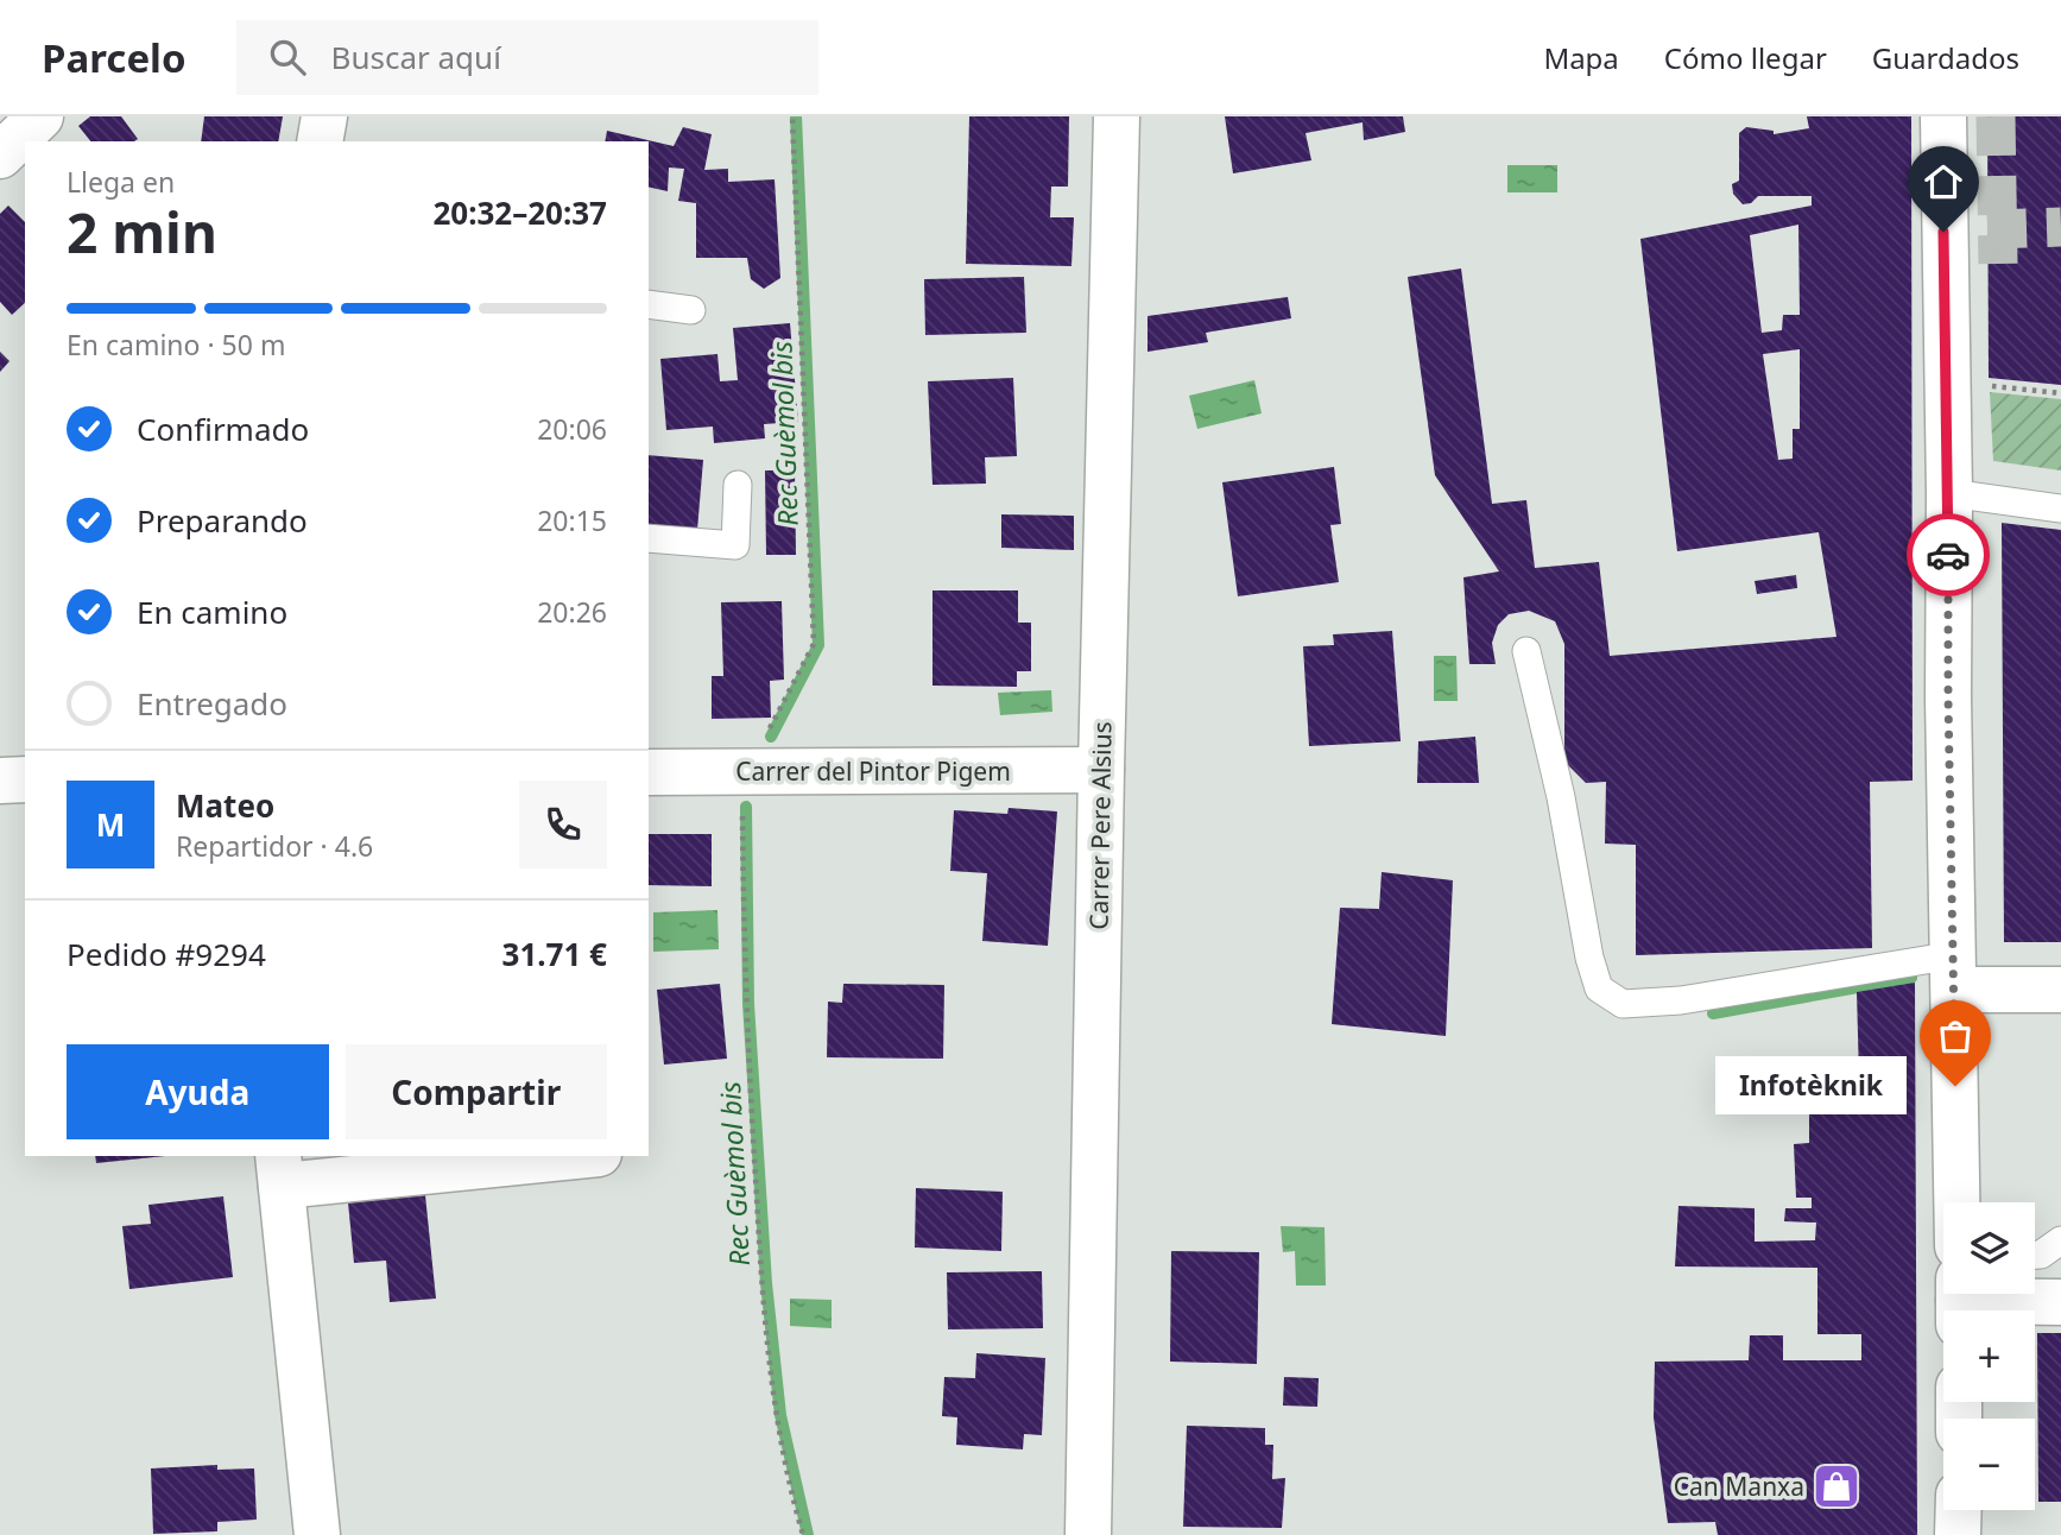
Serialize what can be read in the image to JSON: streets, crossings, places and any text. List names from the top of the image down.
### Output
{
  "streets": {
    "street": ["Carrer del Pintor Pigem", "Carrer Pere Alsius"]
  },
  "crossings": [
    ["Carrer del Pintor Pigem", "Carrer Pere Alsius"]
  ],
  "water": ["Rec Guèmol bis"],
  "places": {
    "other": ["Infotèknik"],
    "shop": ["Can Manxa"]
  },
  "page": {
    "header": "Parcelo",
    "search": "Buscar aquí",
    "nav": ["Mapa", "Cómo llegar", "Guardados"],
    "heading": ["2 min", "Llega en", "20:32–20:37"],
    "panel": [
      "Mateo",
      "Repartidor · 4.6",
      "Pedido #9294",
      "31.71 €"
    ],
    "bar": "En camino · 50 m",
    "list": [
      ["Confirmado", "20:06"],
      ["Preparando", "20:15"],
      ["En camino", "20:26"],
      "Entregado"
    ],
    "round": "M",
    "buttons": ["Ayuda", "Compartir"],
    "bubble": "Infotèknik",
    "map_buttons": ["+", "−"]
  }
}
